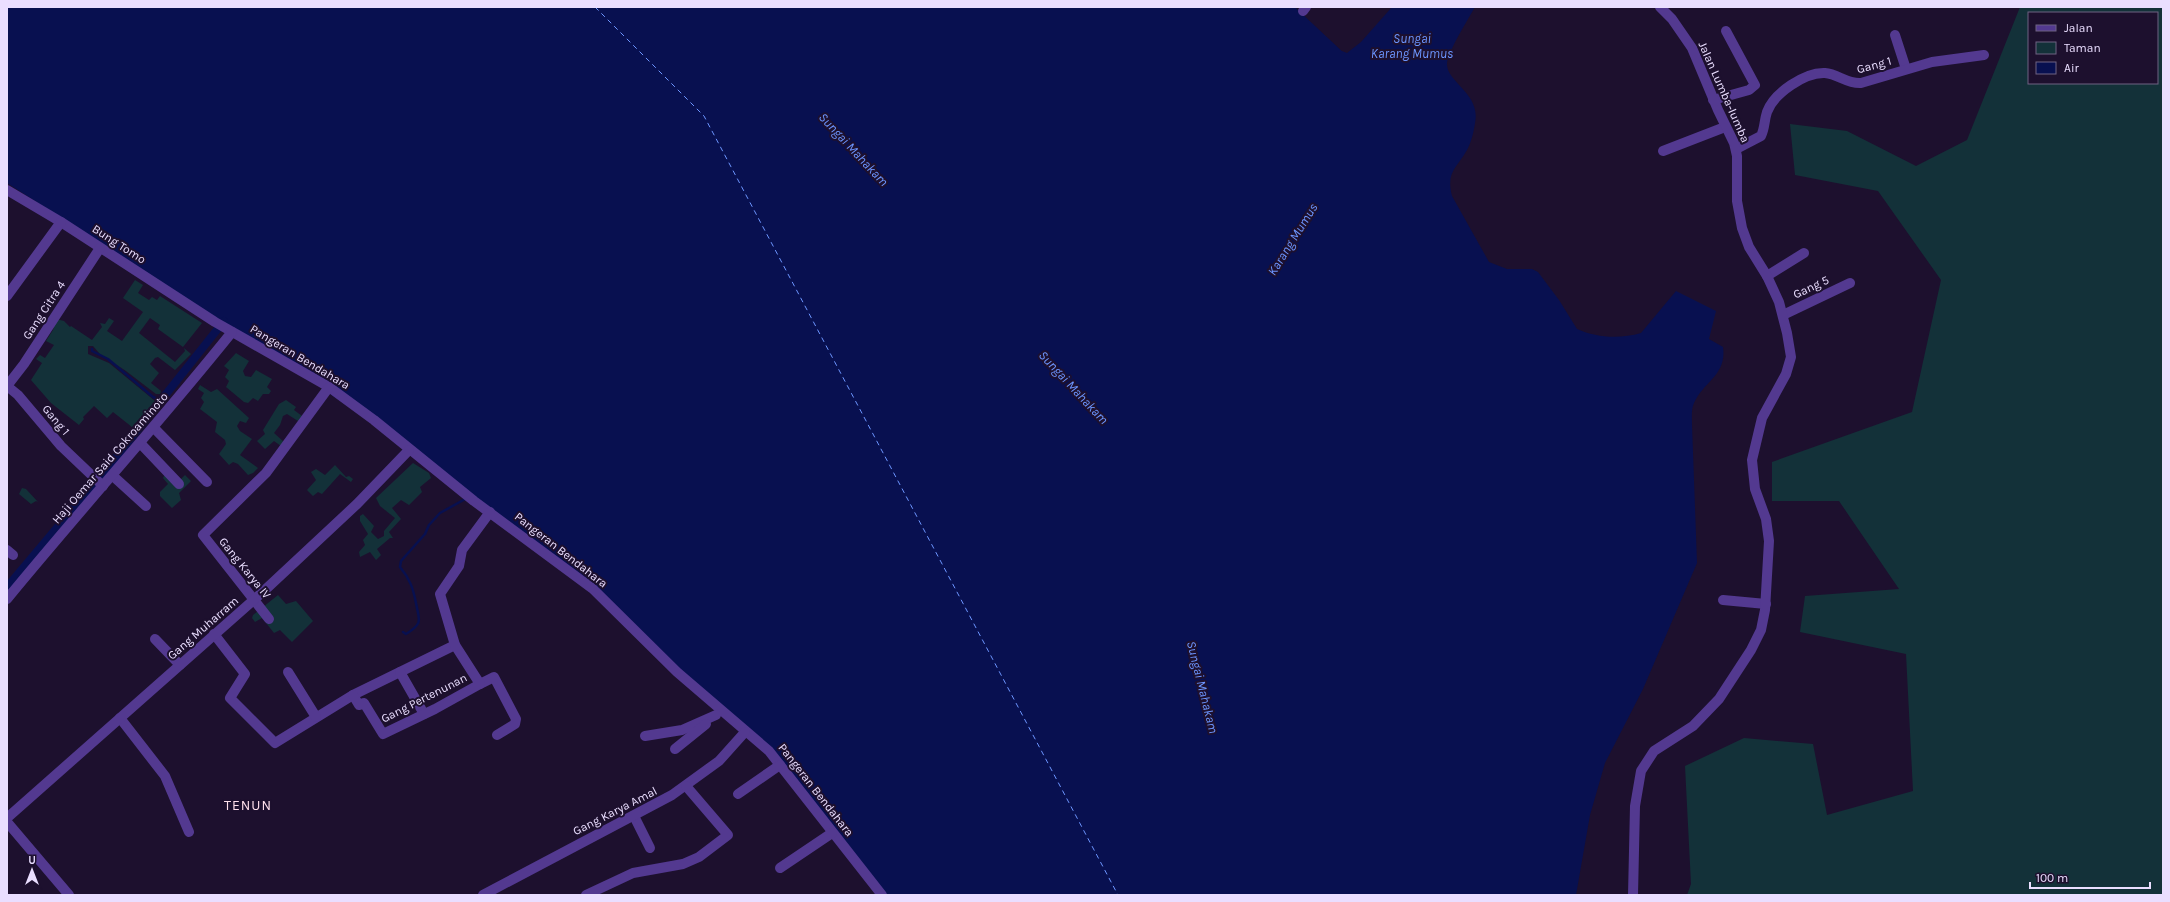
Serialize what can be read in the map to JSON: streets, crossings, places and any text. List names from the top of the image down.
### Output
{
  "streets": {
    "street": [
      "Gang 1",
      "Jalan Lumba-lumba",
      "Bung Tomo",
      "Gang 5",
      "Gang Citra 4",
      "Pangeran Bendahara",
      "Haji Oemar Said Cokroaminoto",
      "Gang Karya IV",
      "Gang Muharram",
      "Gang Pertenunan",
      "Gang Karya Amal"
    ]
  },
  "crossings": [
    ["Gang 1", "Jalan Lumba-lumba"],
    ["Gang 1", "Gang Citra 4"],
    ["Gang 1", "Haji Oemar Said Cokroaminoto"],
    ["Jalan Lumba-lumba", "Gang 5"],
    ["Bung Tomo", "Gang Citra 4"],
    ["Bung Tomo", "Pangeran Bendahara"],
    ["Bung Tomo", "Haji Oemar Said Cokroaminoto"],
    ["Pangeran Bendahara", "Haji Oemar Said Cokroaminoto"],
    ["Pangeran Bendahara", "Gang Karya IV"],
    ["Pangeran Bendahara", "Gang Muharram"],
    ["Pangeran Bendahara", "Gang Pertenunan"],
    ["Pangeran Bendahara", "Gang Karya Amal"],
    ["Gang Karya IV", "Gang Muharram"]
  ],
  "districts": ["TENUN"],
  "water": ["Sungai Karang Mumus", "Sungai Mahakam", "Karang Mumus"],
  "legend": ["Jalan", "Taman", "Air"],
  "scale_bar": "100 m",
  "north": "top"
}
